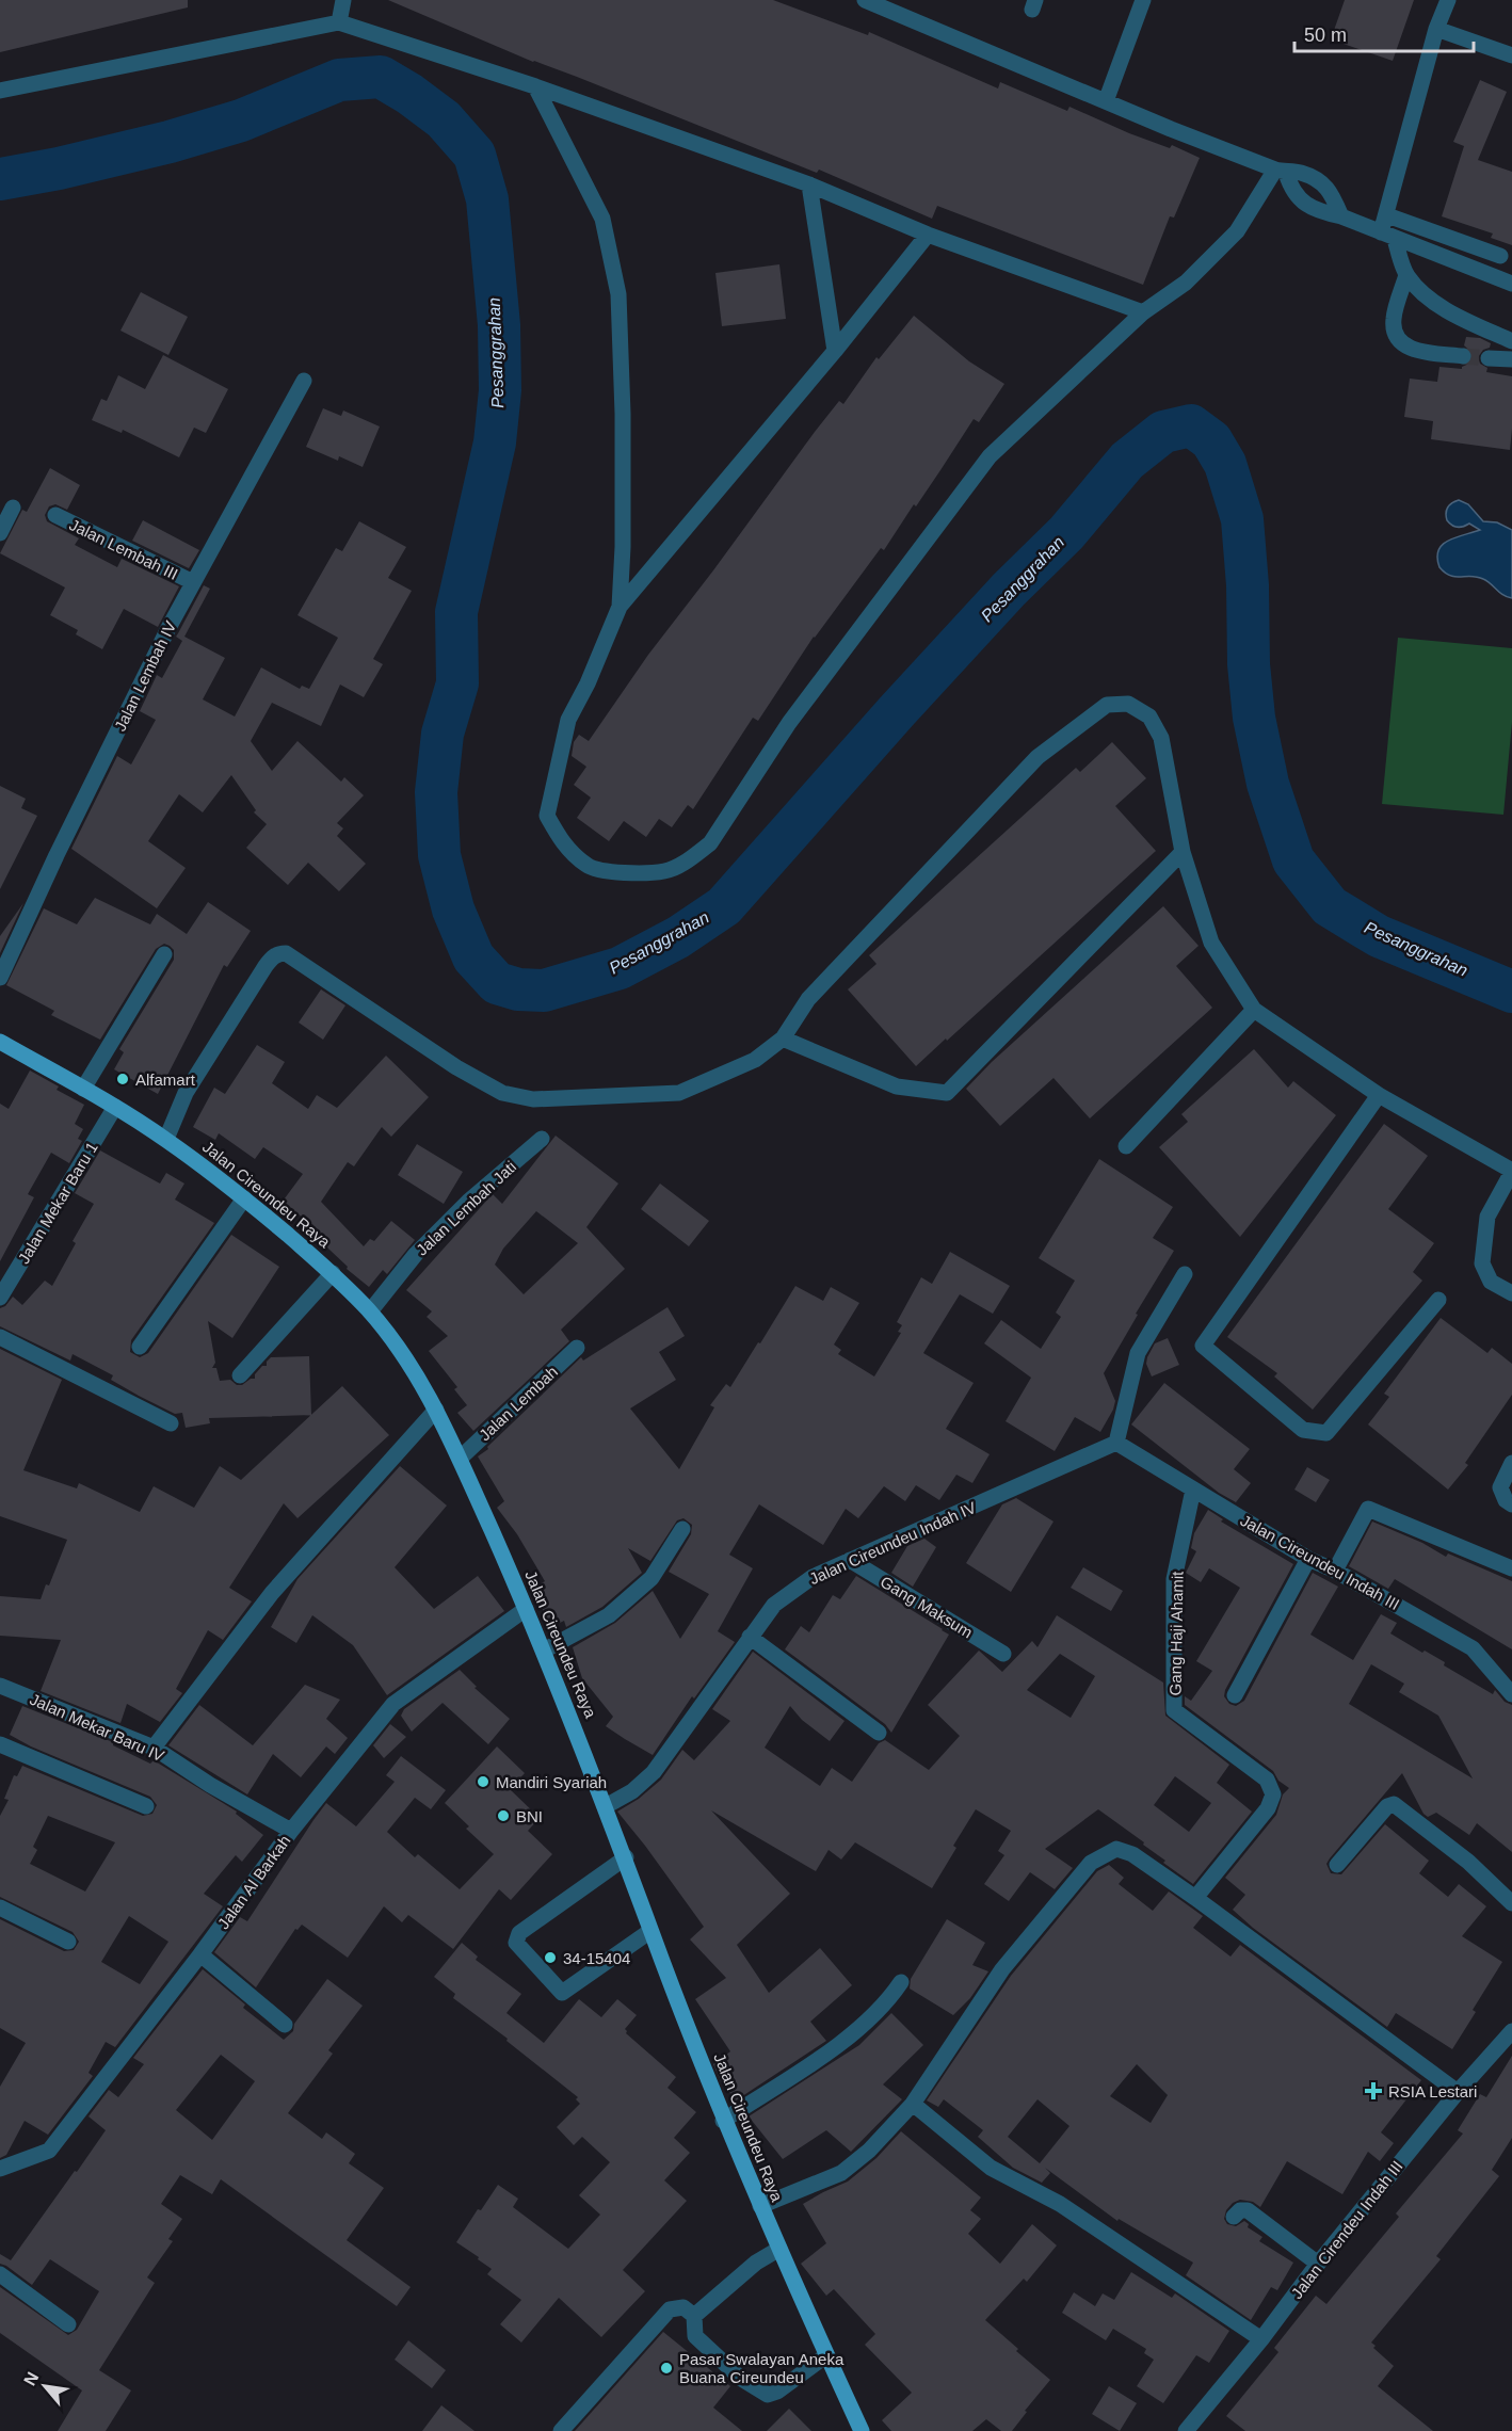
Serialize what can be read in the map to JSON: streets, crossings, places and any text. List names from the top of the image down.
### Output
{
  "streets": {
    "main road": ["Jalan Cireundeu Raya"],
    "street": [
      "Jalan Lembah III",
      "Jalan Lembah IV",
      "Jalan Mekar Baru 1",
      "Jalan Lembah Jati",
      "Jalan Lembah",
      "Jalan Cireundeu Indah IV",
      "Jalan Cireundeu Indah III",
      "Gang Maksum",
      "Gang Haji Ahamit",
      "Jalan Mekar Baru IV",
      "Jalan Al Barkah",
      "Jalan Cirendeu Indah III"
    ]
  },
  "crossings": [
    ["Jalan Lembah III", "Jalan Lembah IV"],
    ["Jalan Cireundeu Raya", "Jalan Mekar Baru 1"],
    ["Jalan Cireundeu Raya", "Jalan Lembah Jati"],
    ["Jalan Cireundeu Raya", "Jalan Lembah"],
    ["Jalan Cireundeu Raya", "Jalan Cireundeu Indah IV"],
    ["Jalan Cireundeu Raya", "Jalan Al Barkah"],
    ["Jalan Cireundeu Indah IV", "Jalan Cireundeu Indah III"],
    ["Jalan Cireundeu Indah IV", "Gang Maksum"],
    ["Jalan Cireundeu Indah III", "Gang Haji Ahamit"],
    ["Jalan Mekar Baru IV", "Jalan Al Barkah"]
  ],
  "water": ["Pesanggrahan"],
  "places": {
    "other": [
      "Alfamart",
      "Mandiri Syariah",
      "BNI",
      "34-15404",
      "Pasar Swalayan Aneka Buana Cireundeu"
    ],
    "health": ["RSIA Lestari"]
  },
  "scale_bar": "50 m",
  "north": "top left"
}
